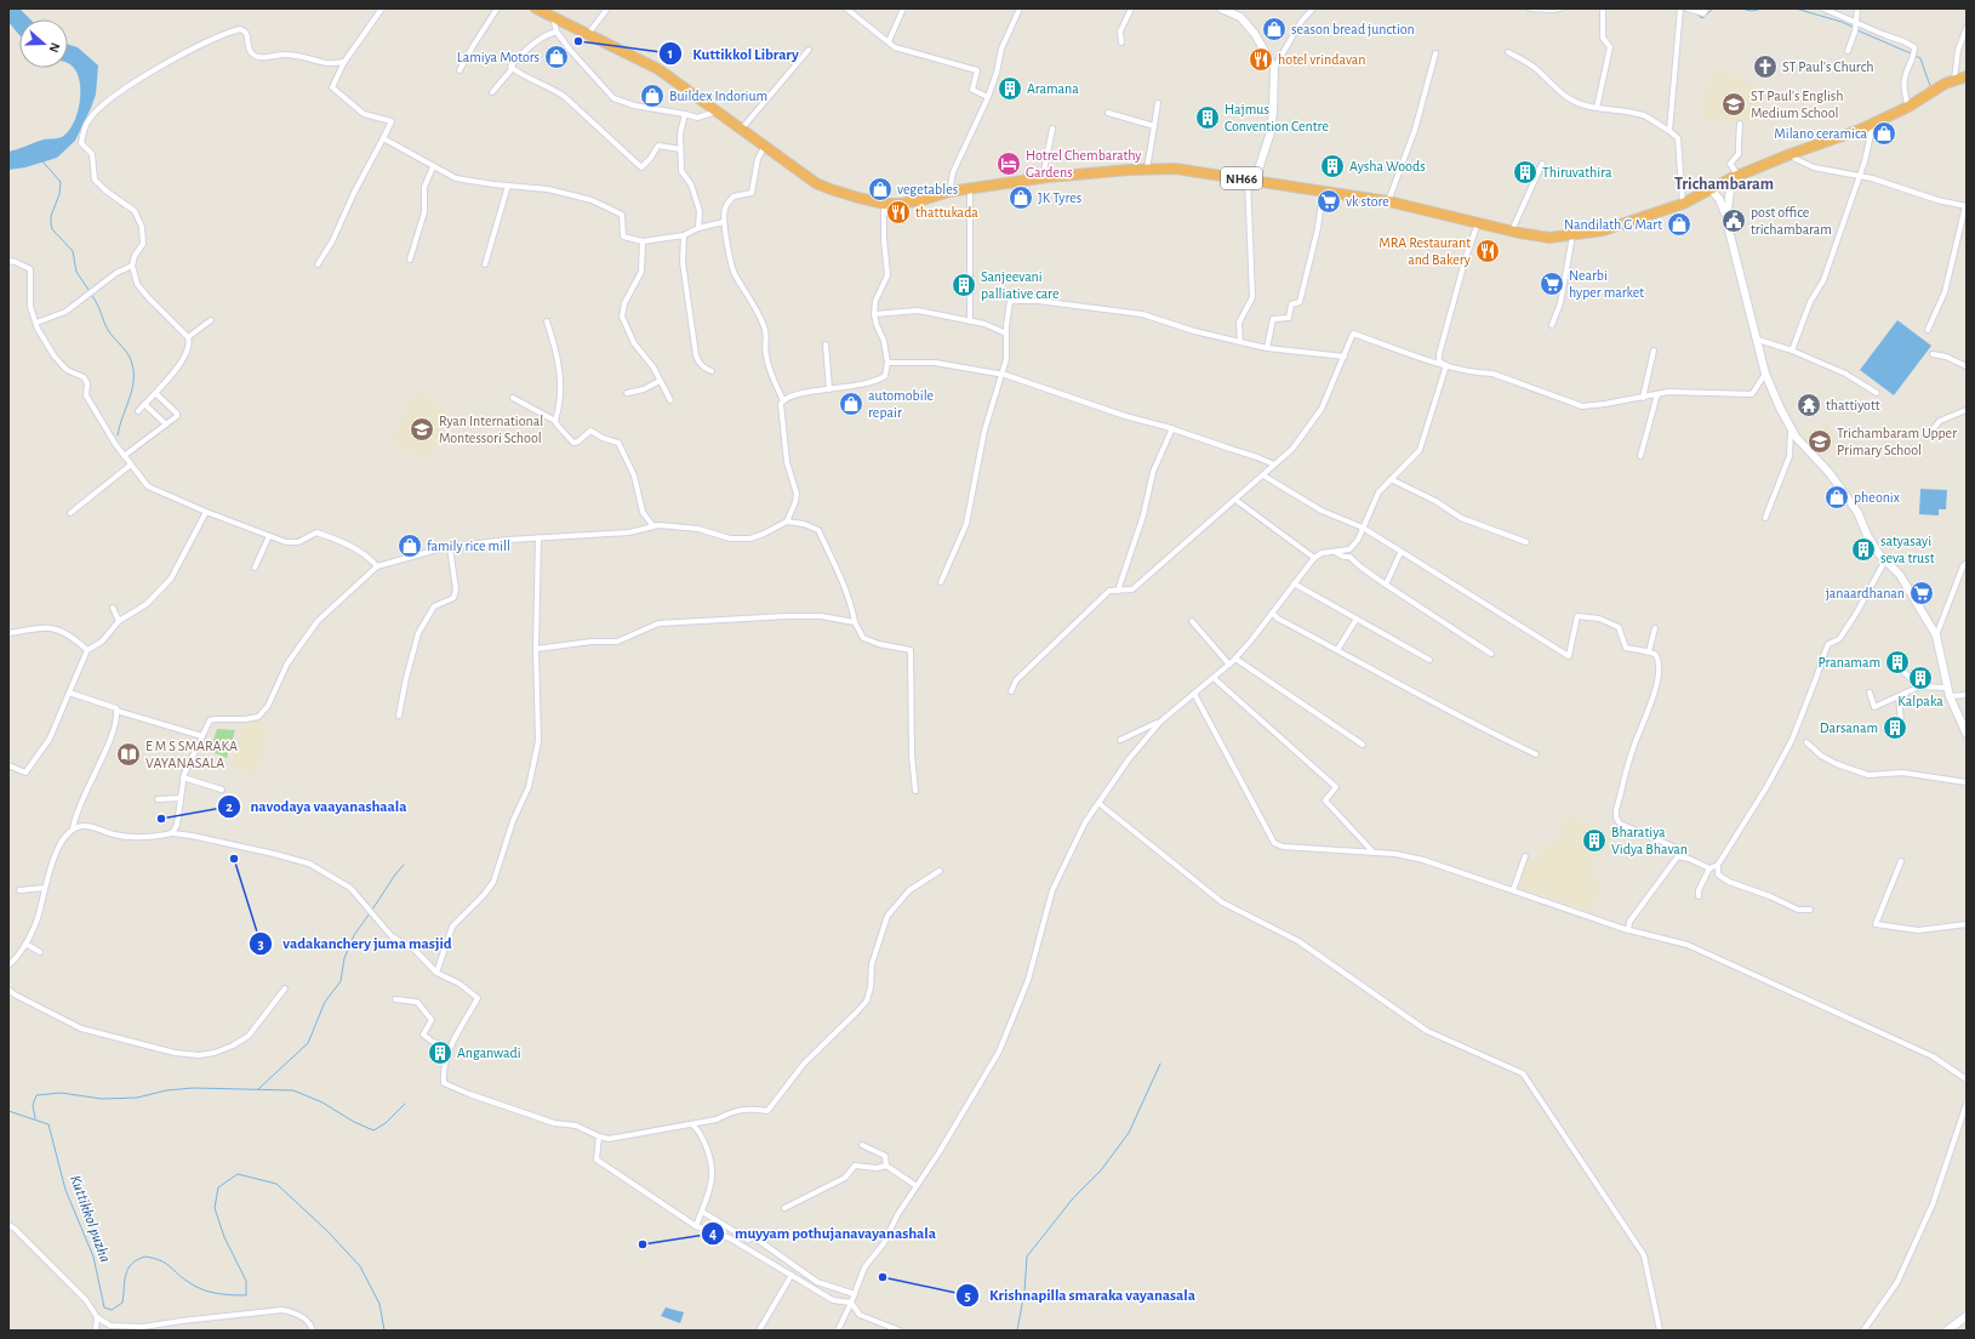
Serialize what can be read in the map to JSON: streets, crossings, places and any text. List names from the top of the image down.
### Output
{
  "streets": {
    "highway": ["NH66"]
  },
  "districts": ["Trichambaram"],
  "water": ["Kuttikkol puzha"],
  "places": {
    "shop": [
      "season bread junction",
      "Lamiya Motors",
      "Buildex Indorium",
      "Milano ceramica",
      "vegetables",
      "JK Tyres",
      "Nandilath G Mart",
      "automobile repair",
      "pheonix",
      "family rice mill"
    ],
    "other": [
      "Kuttikkol Library",
      "navodaya vaayanashaala",
      "vadakanchery juma masjid",
      "muyyam pothujanavayanashala",
      "Krishnapilla smaraka vayanasala"
    ],
    "restaurant": ["hotel vrindavan", "thattukada", "MRA Restaurant and Bakery"],
    "church": ["ST Paul's Church"],
    "building": [
      "Aramana",
      "Hajmus Convention Centre",
      "Aysha Woods",
      "Thiruvathira",
      "Sanjeevani palliative care",
      "satyasayi seva trust",
      "Pranamam",
      "Kalpaka",
      "Darsanam",
      "Bharatiya Vidya Bhavan",
      "Anganwadi"
    ],
    "school or university": ["ST Paul's English Medium School", "Ryan International Montessori School", "Trichambaram Upper Primary School"],
    "hotel": ["Hotrel Chembarathy Gardens"],
    "supermarket": ["vk store", "Nearbi hyper market", "janaardhanan"],
    "public building": ["post office trichambaram"],
    "temple": ["thattiyott"],
    "library": ["E M S SMARAKA VAYANASALA"]
  },
  "north": "right"
}
